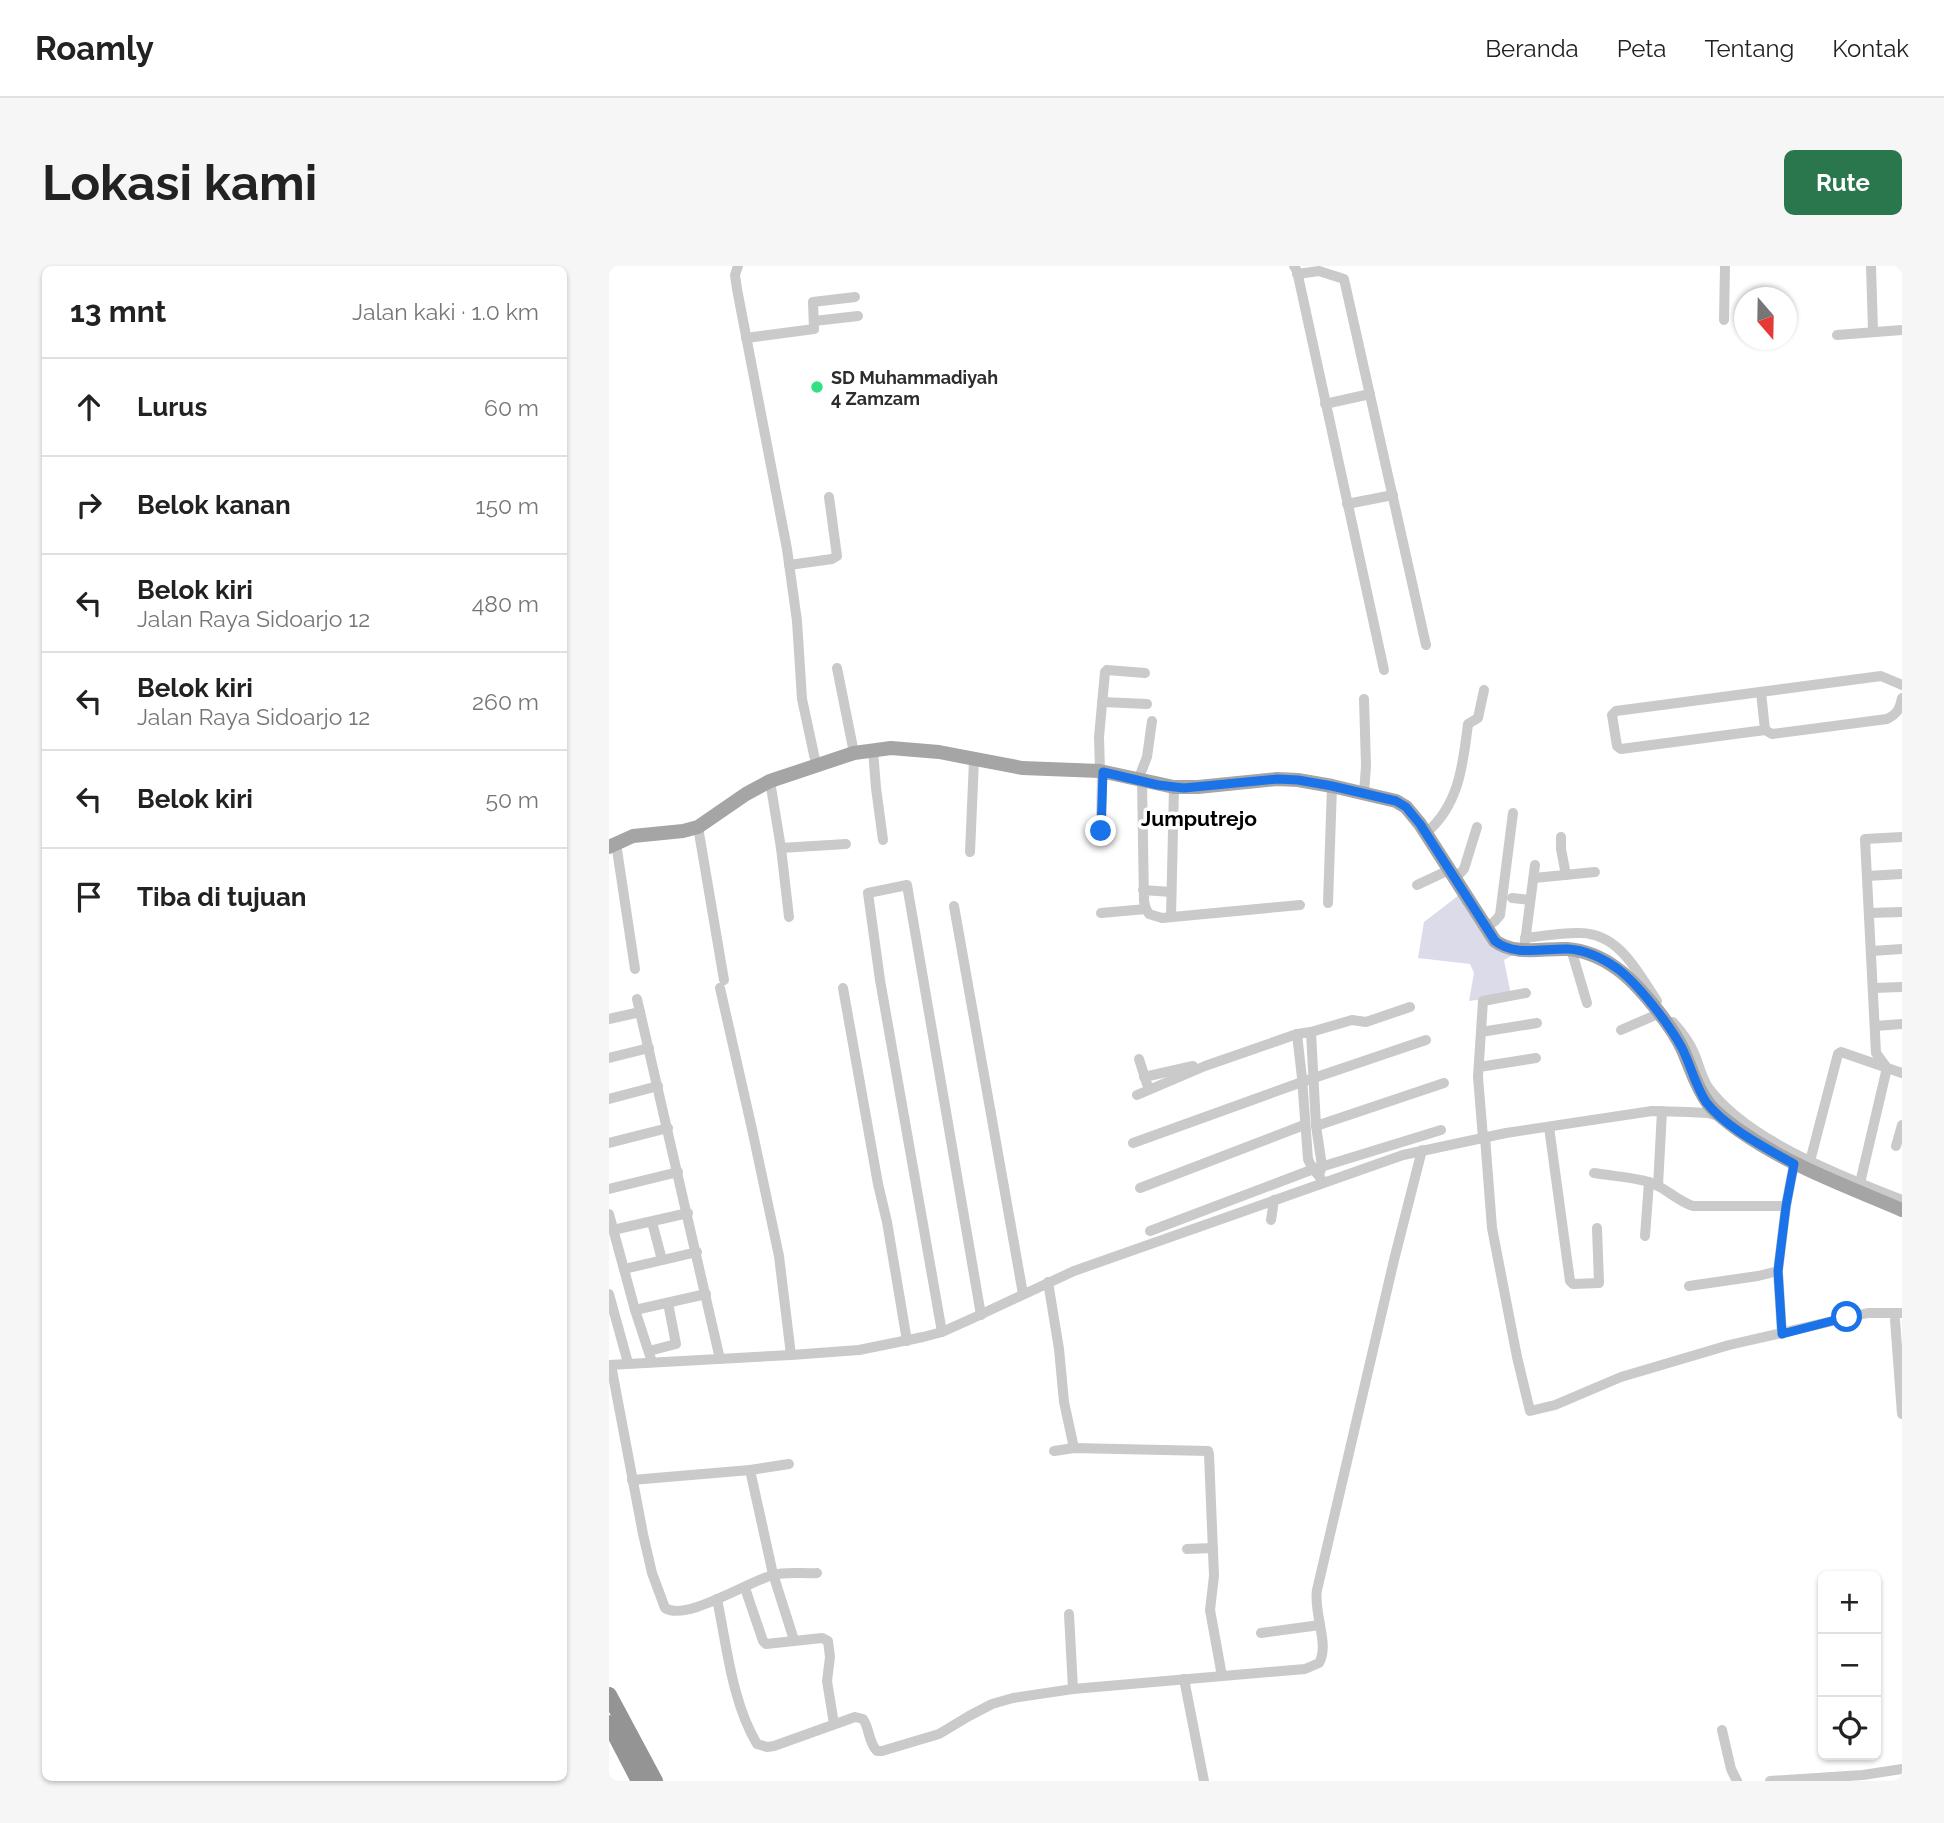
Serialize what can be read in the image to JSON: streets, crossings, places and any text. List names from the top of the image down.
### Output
{
  "districts": ["Jumputrejo"],
  "places": ["SD Muhammadiyah 4 Zamzam"],
  "north": "bottom",
  "page": {
    "header": "Roamly",
    "nav": [
      "Beranda",
      "Peta",
      "Tentang",
      "Kontak"
    ],
    "buttons": "Rute",
    "title": "Lokasi kami",
    "heading": ["13 mnt", "Jalan kaki · 1.0 km"],
    "list": [
      ["Lurus", "60 m"],
      ["Belok kanan", "150 m"],
      ["Belok kiri", "Jalan Raya Sidoarjo 12", "480 m"],
      ["Belok kiri", "Jalan Raya Sidoarjo 12", "260 m"],
      ["Belok kiri", "50 m"],
      "Tiba di tujuan"
    ],
    "map_buttons": ["+", "−"]
  }
}
